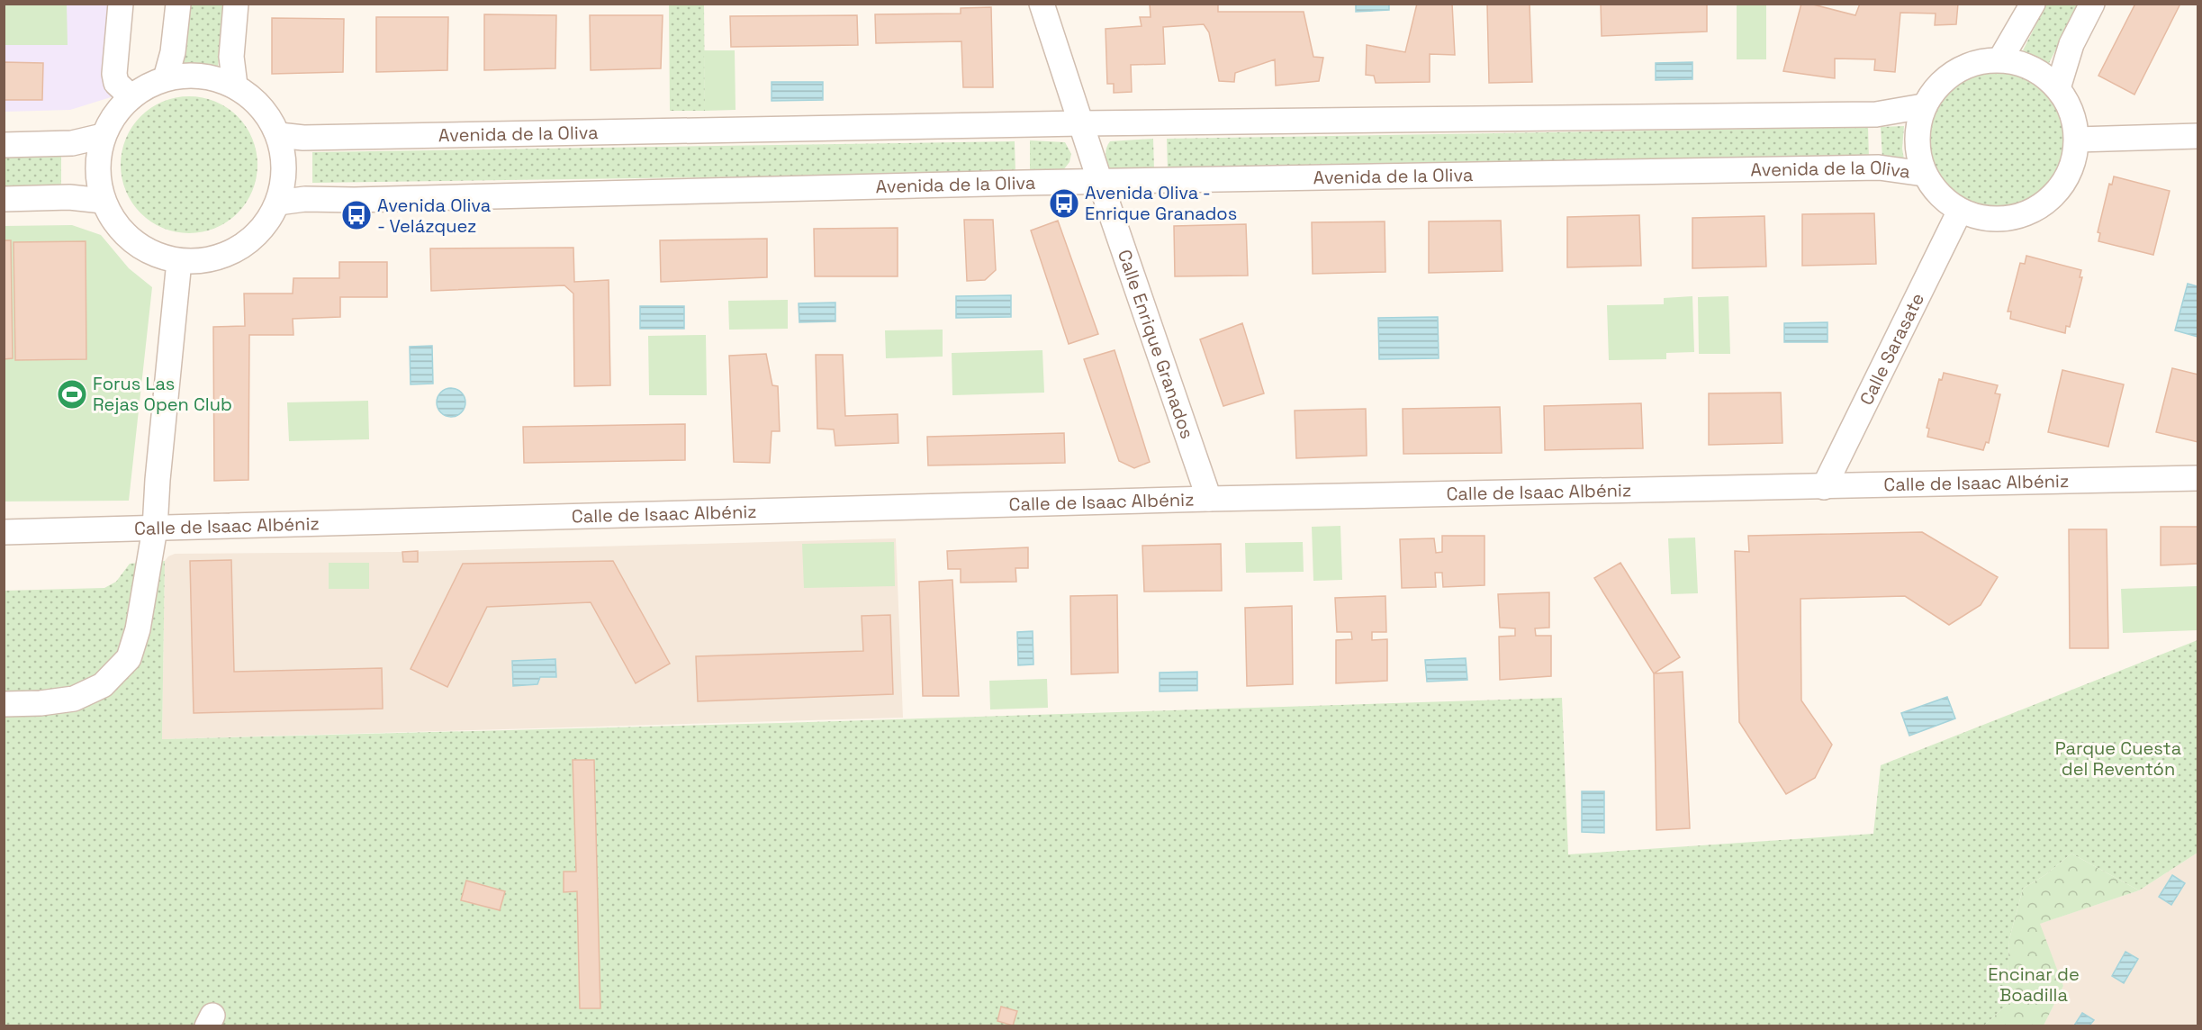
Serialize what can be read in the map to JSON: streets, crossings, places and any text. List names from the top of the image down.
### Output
{
  "streets": {
    "street": [
      "Avenida de la Oliva",
      "Calle Enrique Granados",
      "Calle Sarasate",
      "Calle de Isaac Albéniz"
    ]
  },
  "crossings": [
    ["Avenida de la Oliva", "Calle Enrique Granados"],
    ["Avenida de la Oliva", "Calle Sarasate"],
    ["Calle Enrique Granados", "Calle de Isaac Albéniz"],
    ["Calle Sarasate", "Calle de Isaac Albéniz"]
  ],
  "parks": ["Parque Cuesta del Reventón", "Encinar de Boadilla"],
  "places": {
    "bus stop": ["Avenida Oliva - Enrique Granados", "Avenida Oliva - Velázquez"],
    "sports": ["Forus Las Rejas Open Club"]
  }
}
